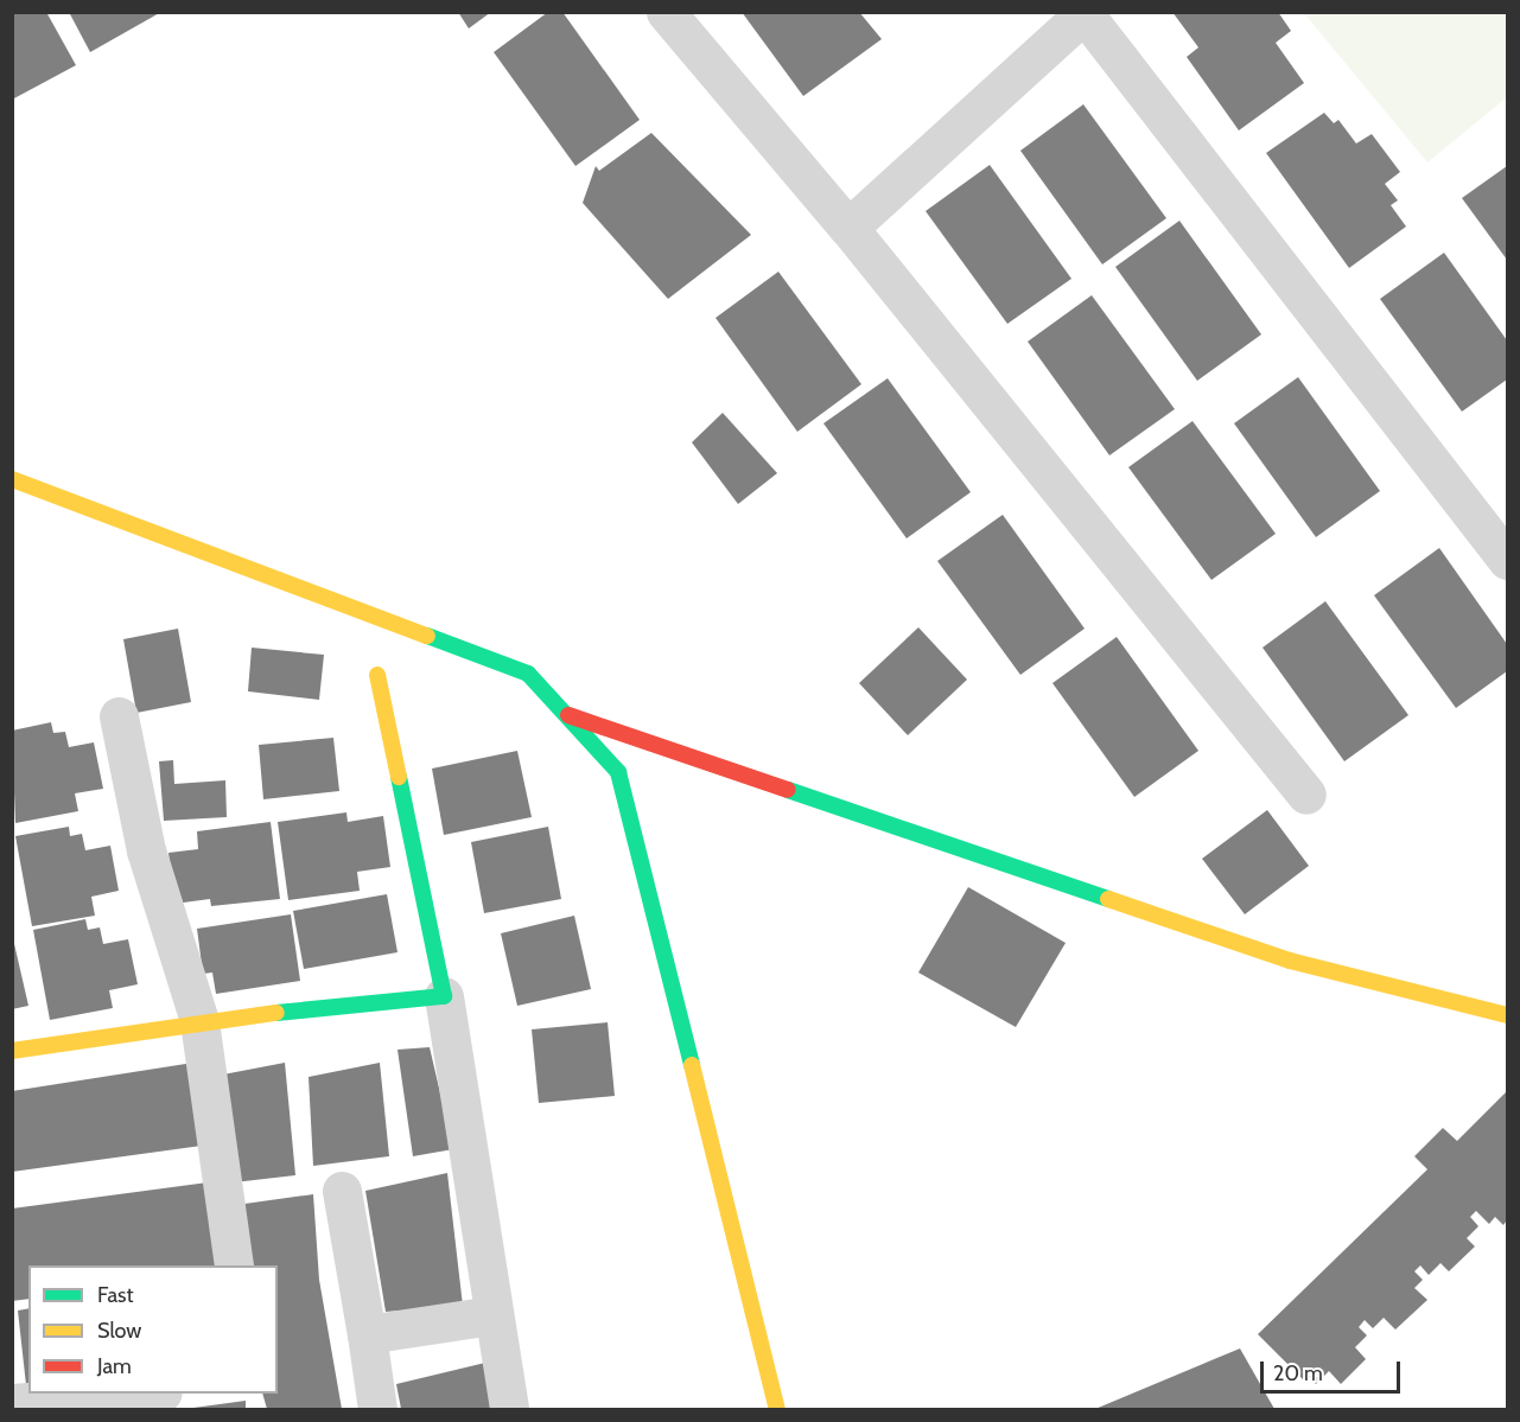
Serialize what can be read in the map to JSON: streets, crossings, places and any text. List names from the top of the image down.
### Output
{
  "legend": ["Fast", "Slow", "Jam"],
  "scale_bar": "20 m"
}
